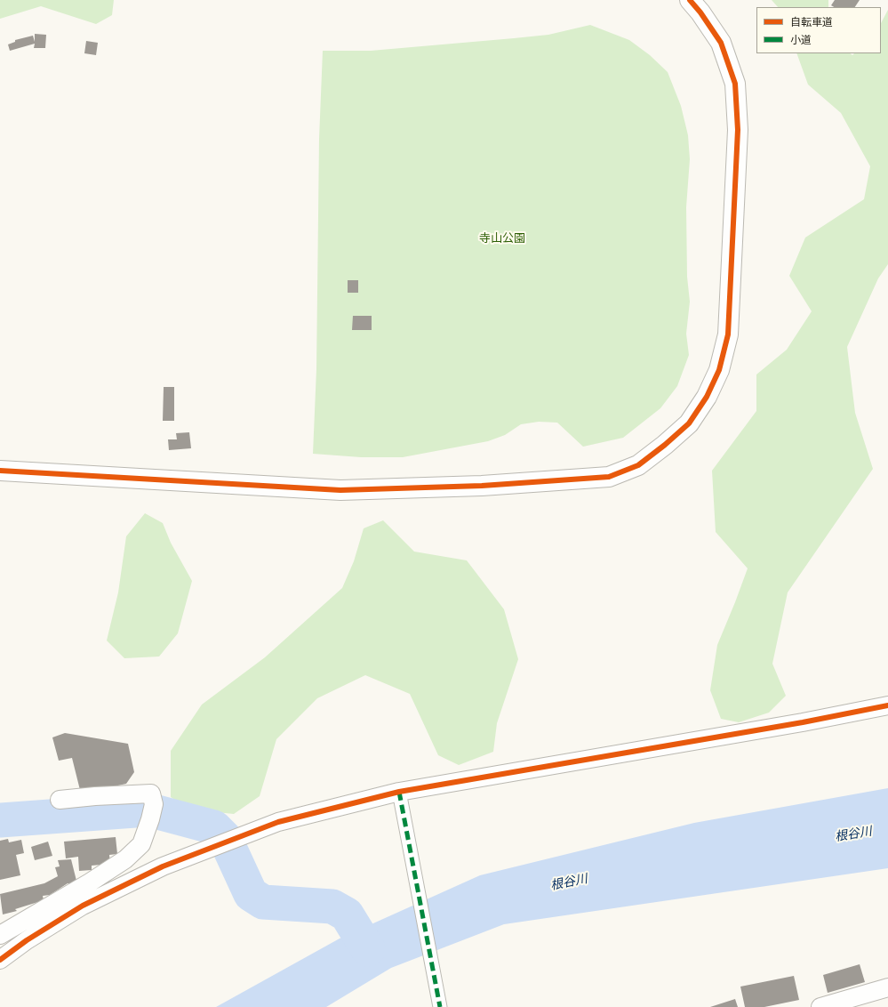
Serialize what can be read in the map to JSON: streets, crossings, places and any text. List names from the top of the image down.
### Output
{
  "water": ["根谷川"],
  "parks": ["寺山公園"],
  "legend": ["自転車道", "小道"]
}
